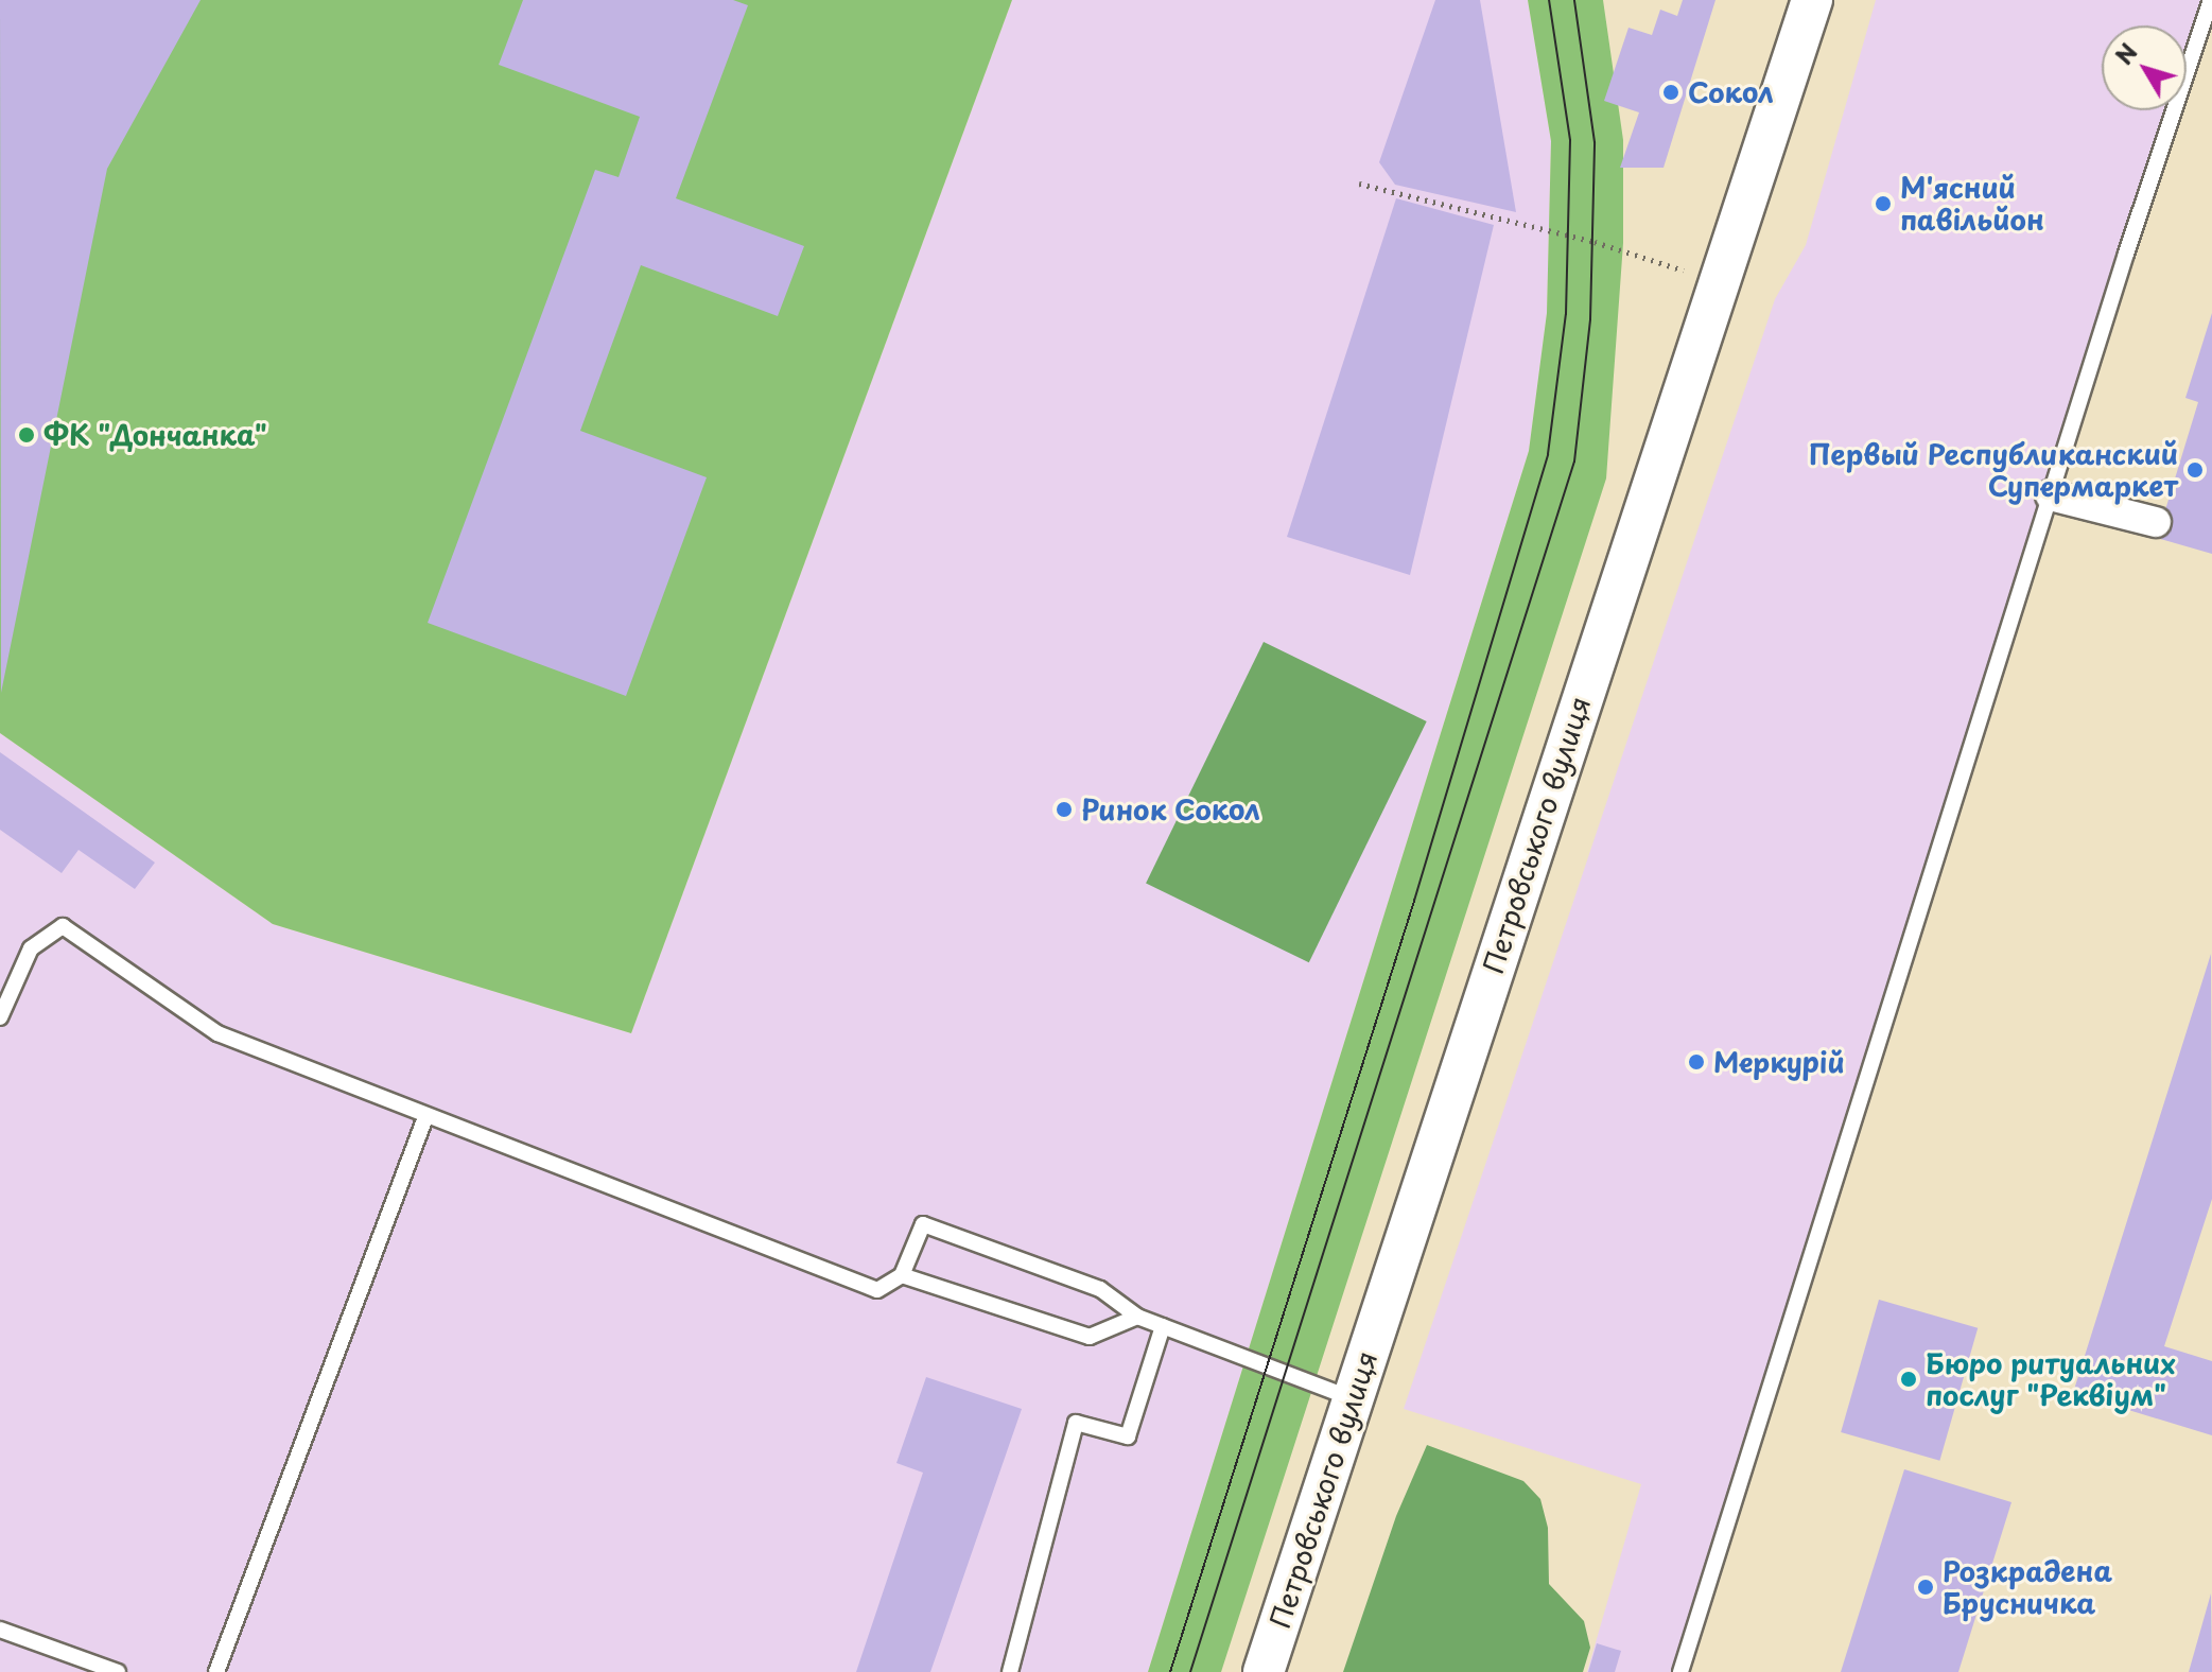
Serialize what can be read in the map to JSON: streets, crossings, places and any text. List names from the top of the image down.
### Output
{
  "streets": {
    "main road": ["Петровського вулиця"]
  },
  "places": [
    "Сокол",
    "М'ясний павільйон",
    "ФК \"Дончанка\"",
    "Первый Республиканский Супермаркет",
    "Ринок Сокол",
    "Меркурій",
    "Бюро ритуальних послуг \"Реквіум\"",
    "Розкрадена Брусничка"
  ],
  "north": "top left"
}
